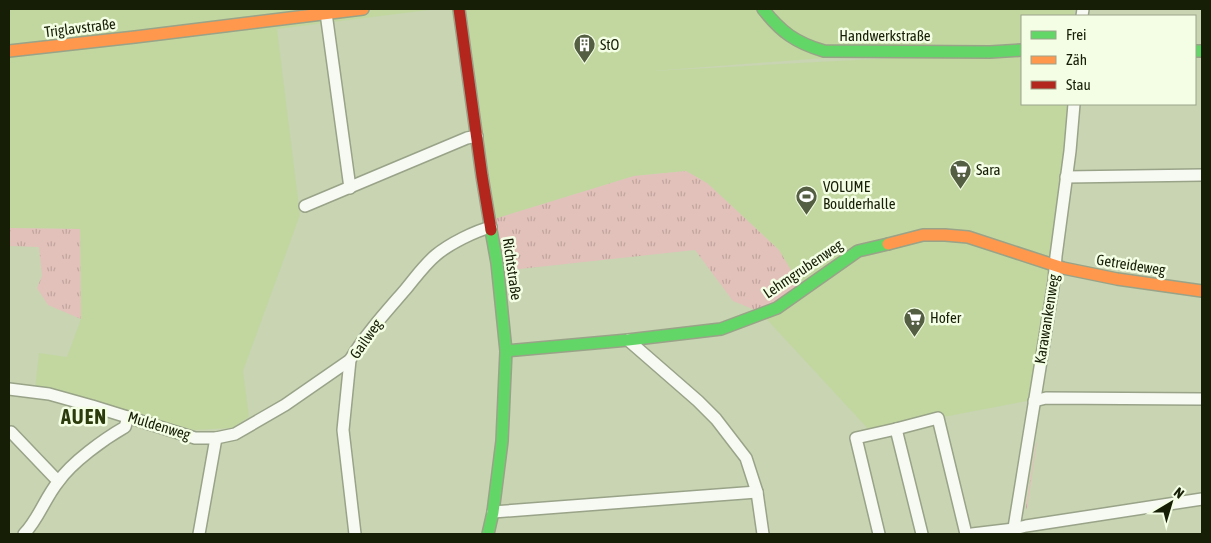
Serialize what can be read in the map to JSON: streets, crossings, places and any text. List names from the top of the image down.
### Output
{
  "streets": {
    "street": [
      "Triglavstraße",
      "Handwerkstraße",
      "Getreideweg",
      "Richtstraße",
      "Lehmgrubenweg",
      "Karawankenweg",
      "Gailweg",
      "Muldenweg"
    ]
  },
  "crossings": [
    ["Getreideweg", "Lehmgrubenweg"],
    ["Getreideweg", "Karawankenweg"],
    ["Richtstraße", "Lehmgrubenweg"],
    ["Richtstraße", "Gailweg"],
    ["Lehmgrubenweg", "Karawankenweg"],
    ["Gailweg", "Muldenweg"]
  ],
  "districts": ["AUEN"],
  "places": {
    "building": ["StO"],
    "supermarket": ["Sara", "Hofer"],
    "sports": ["VOLUME Boulderhalle"]
  },
  "legend": ["Frei", "Zäh", "Stau"],
  "north": "top right"
}
